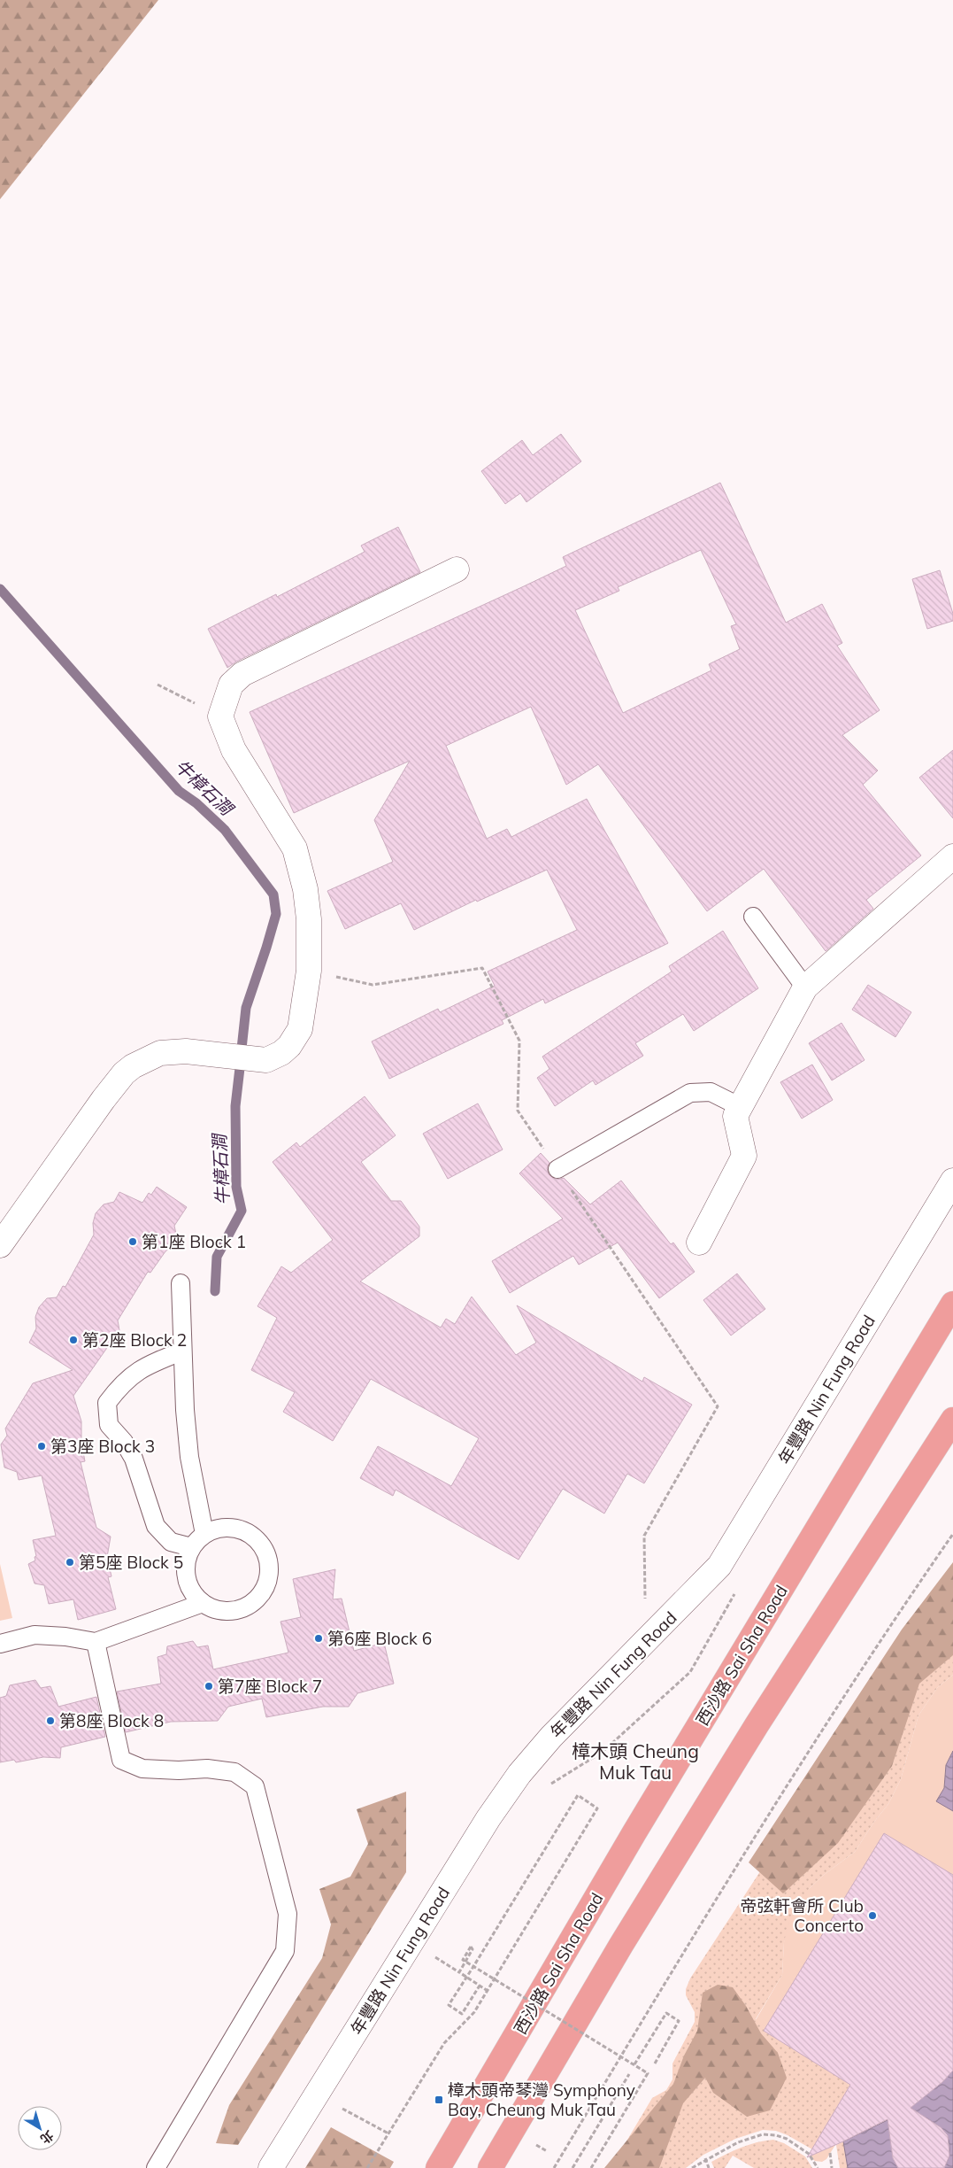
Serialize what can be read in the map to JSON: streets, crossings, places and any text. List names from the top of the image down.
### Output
{
  "streets": {
    "main road": ["西沙路 Sai Sha Road"],
    "street": ["年豐路 Nin Fung Road"]
  },
  "districts": ["樟木頭 Cheung Muk Tau"],
  "water": ["牛樟石澗"],
  "places": {
    "other": [
      "第1座 Block 1",
      "第2座 Block 2",
      "第3座 Block 3",
      "第5座 Block 5",
      "第6座 Block 6",
      "第7座 Block 7",
      "第8座 Block 8",
      "帝弦軒會所 Club Concerto"
    ],
    "transit": ["樟木頭帝琴灣 Symphony Bay, Cheung Muk Tau"]
  },
  "north": "bottom right"
}
